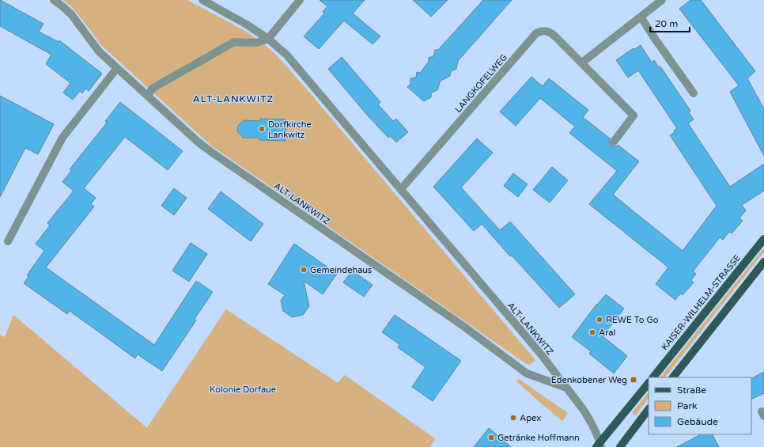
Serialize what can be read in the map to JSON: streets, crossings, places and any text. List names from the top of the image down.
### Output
{
  "streets": {
    "main road": ["KAISER-WILHELM-STRASSE"],
    "street": ["LANGKOFELWEG", "ALT-LANKWITZ"]
  },
  "crossings": [
    ["LANGKOFELWEG", "ALT-LANKWITZ"]
  ],
  "districts": ["ALT-LANKWITZ"],
  "parks": ["Kolonie Dorfaue"],
  "places": {
    "other": [
      "Dorfkirche Lankwitz",
      "Gemeindehaus",
      "REWE To Go",
      "Aral",
      "Apex",
      "Getränke Hoffmann"
    ],
    "transit": ["Edenkobener Weg"]
  },
  "legend": ["Straße", "Park", "Gebäude"],
  "scale_bar": "20 m"
}
